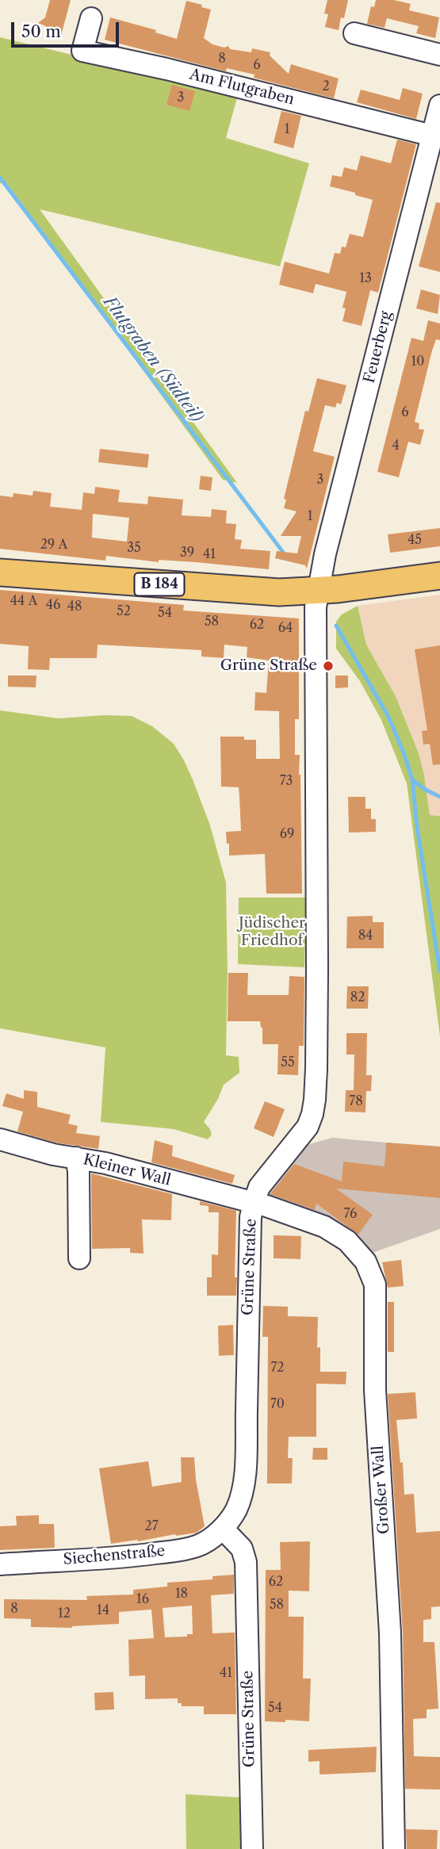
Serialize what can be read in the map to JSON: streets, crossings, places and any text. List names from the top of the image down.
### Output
{
  "streets": {
    "main road": ["B 184"],
    "street": [
      "Am Flutgraben",
      "Feuerberg",
      "Kleiner Wall",
      "Grüne Straße",
      "Großer Wall",
      "Siechenstraße"
    ]
  },
  "crossings": [
    ["Am Flutgraben", "Feuerberg"],
    ["Feuerberg", "B 184"],
    ["Feuerberg", "Grüne Straße"],
    ["B 184", "Grüne Straße"],
    ["Kleiner Wall", "Grüne Straße"],
    ["Kleiner Wall", "Großer Wall"],
    ["Grüne Straße", "Großer Wall"],
    ["Grüne Straße", "Siechenstraße"]
  ],
  "water": ["Flutgraben (Südteil)"],
  "parks": ["Jüdischer Friedhof"],
  "places": ["Grüne Straße"],
  "house_numbers": [
    "8",
    "6",
    "2",
    "3",
    "1",
    "13",
    "10",
    "6",
    "4",
    "3",
    "1",
    "45",
    "29 A",
    "35",
    "39",
    "41",
    "44 A",
    "46",
    "48",
    "52",
    "54",
    "58",
    "62",
    "64",
    "73",
    "69",
    "84",
    "82",
    "55",
    "78",
    "76",
    "72",
    "70",
    "27",
    "62",
    "18",
    "16",
    "58",
    "8",
    "14",
    "12",
    "41",
    "54"
  ],
  "scale_bar": "50 m"
}
